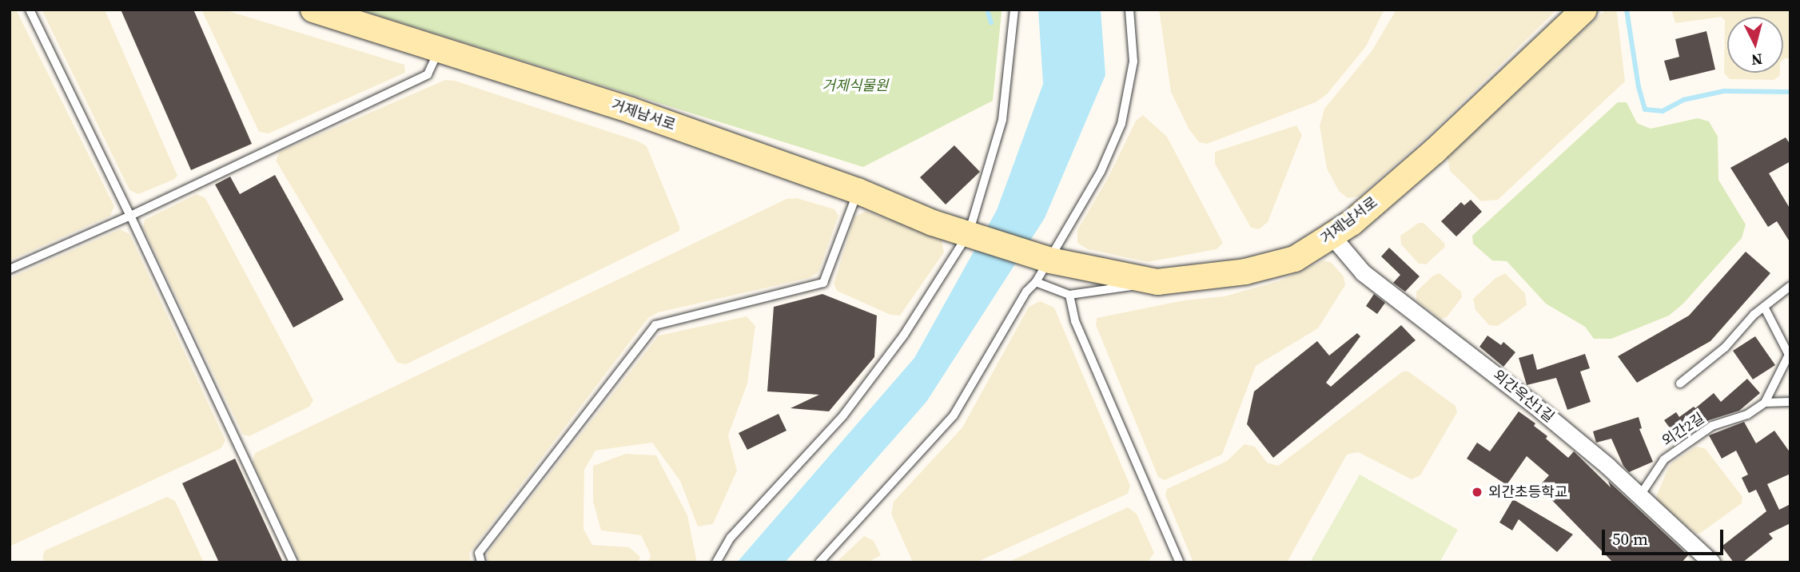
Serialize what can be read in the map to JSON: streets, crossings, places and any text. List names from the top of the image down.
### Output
{
  "streets": {
    "main road": ["거제남서로"],
    "street": ["외간옥산1길"],
    "lane": ["외간2길"]
  },
  "crossings": [
    ["거제남서로", "외간옥산1길"],
    ["외간옥산1길", "외간2길"]
  ],
  "parks": ["거제식물원"],
  "places": ["외간초등학교"],
  "scale_bar": "50 m",
  "north": "bottom"
}
